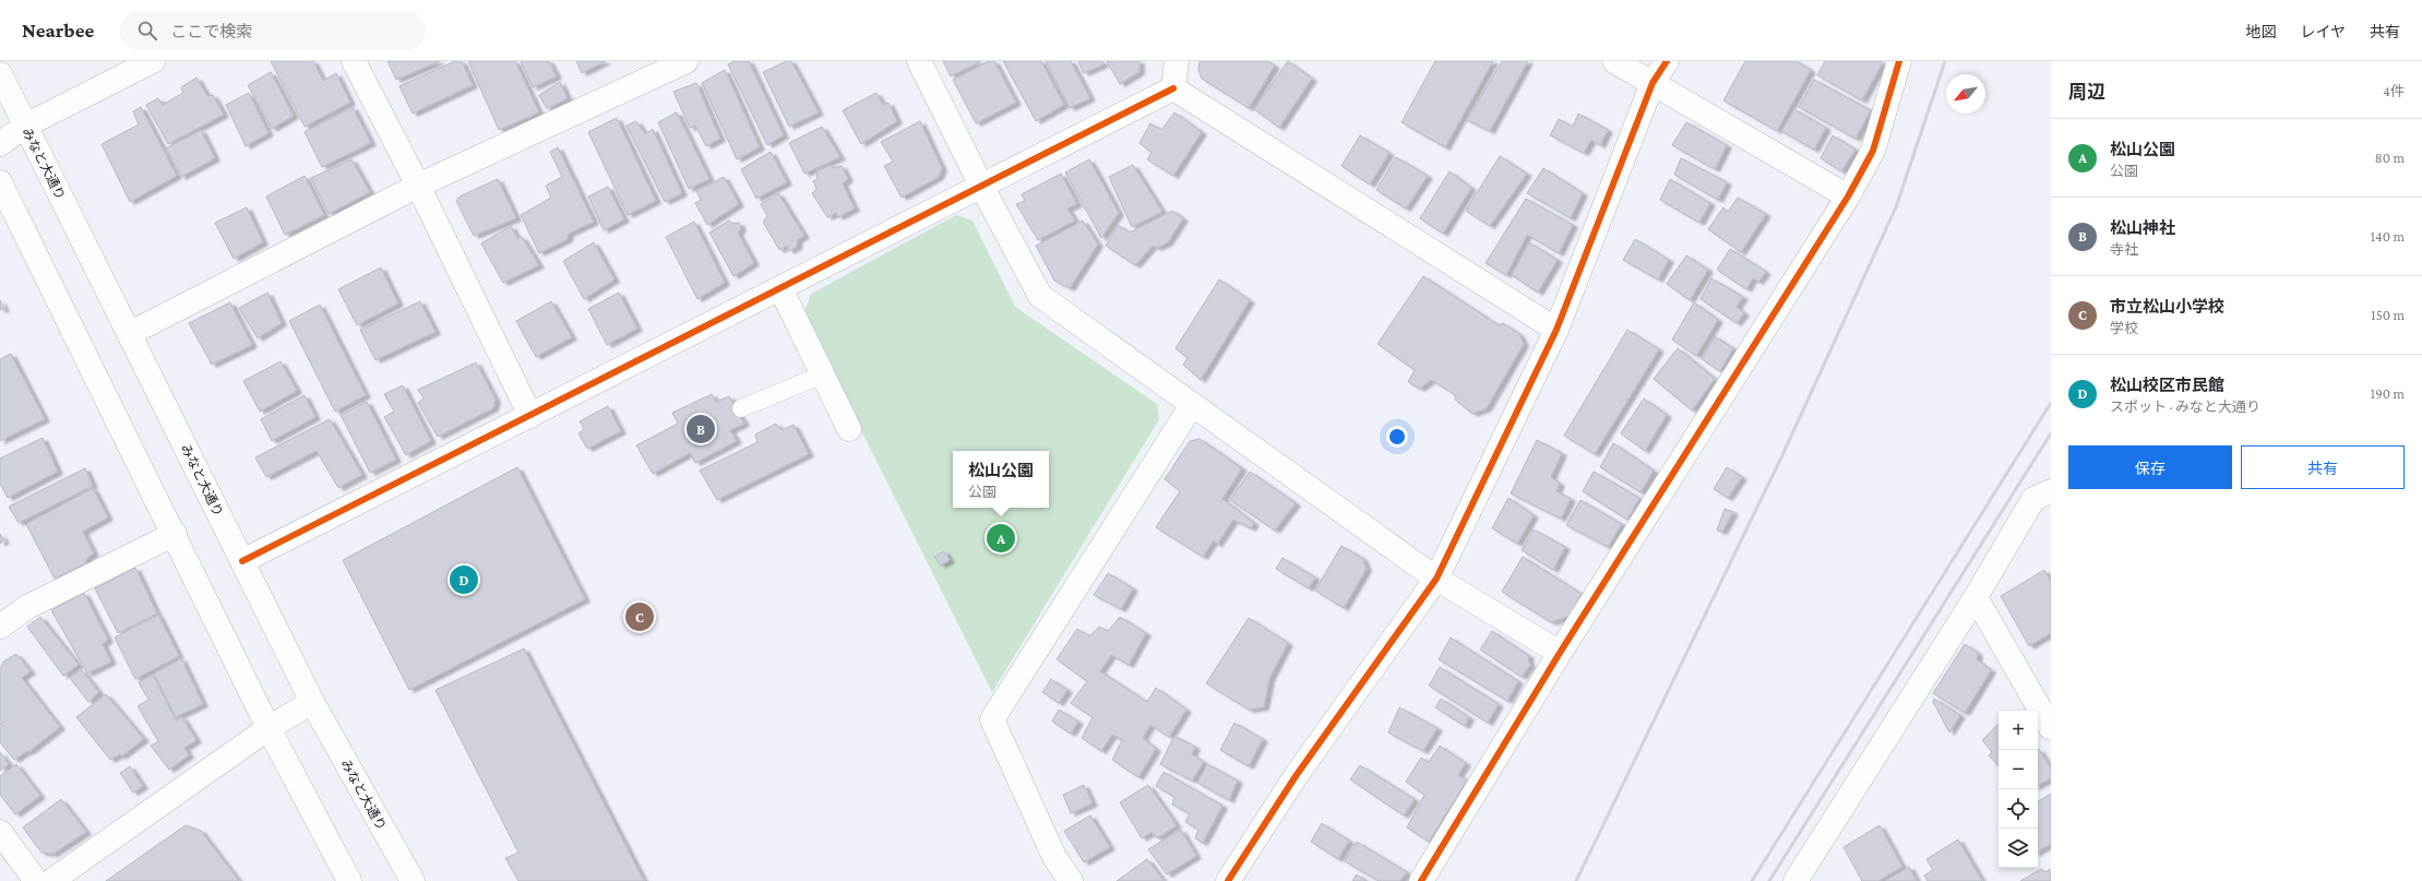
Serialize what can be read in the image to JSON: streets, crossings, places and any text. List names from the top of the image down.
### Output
{
  "streets": {
    "street": ["みなと大通り"]
  },
  "north": "bottom left",
  "page": {
    "header": "Nearbee",
    "search": "ここで検索",
    "nav": ["地図", "レイヤ", "共有"],
    "heading": ["周辺", "4件"],
    "list": [
      {
        "mark": "A",
        "name": "松山公園",
        "note": "公園",
        "value": "80 m"
      },
      {
        "mark": "B",
        "name": "松山神社",
        "note": "寺社",
        "value": "140 m"
      },
      {
        "mark": "C",
        "name": "市立松山小学校",
        "note": "学校",
        "value": "150 m"
      },
      {
        "mark": "D",
        "name": "松山校区市民館",
        "note": "スポット · みなと大通り",
        "value": "190 m"
      }
    ],
    "pins": [
      "B",
      "A",
      "D",
      "C"
    ],
    "buttons": ["保存", "共有"],
    "popup": ["松山公園", "公園"],
    "map_buttons": ["+", "−"]
  }
}
